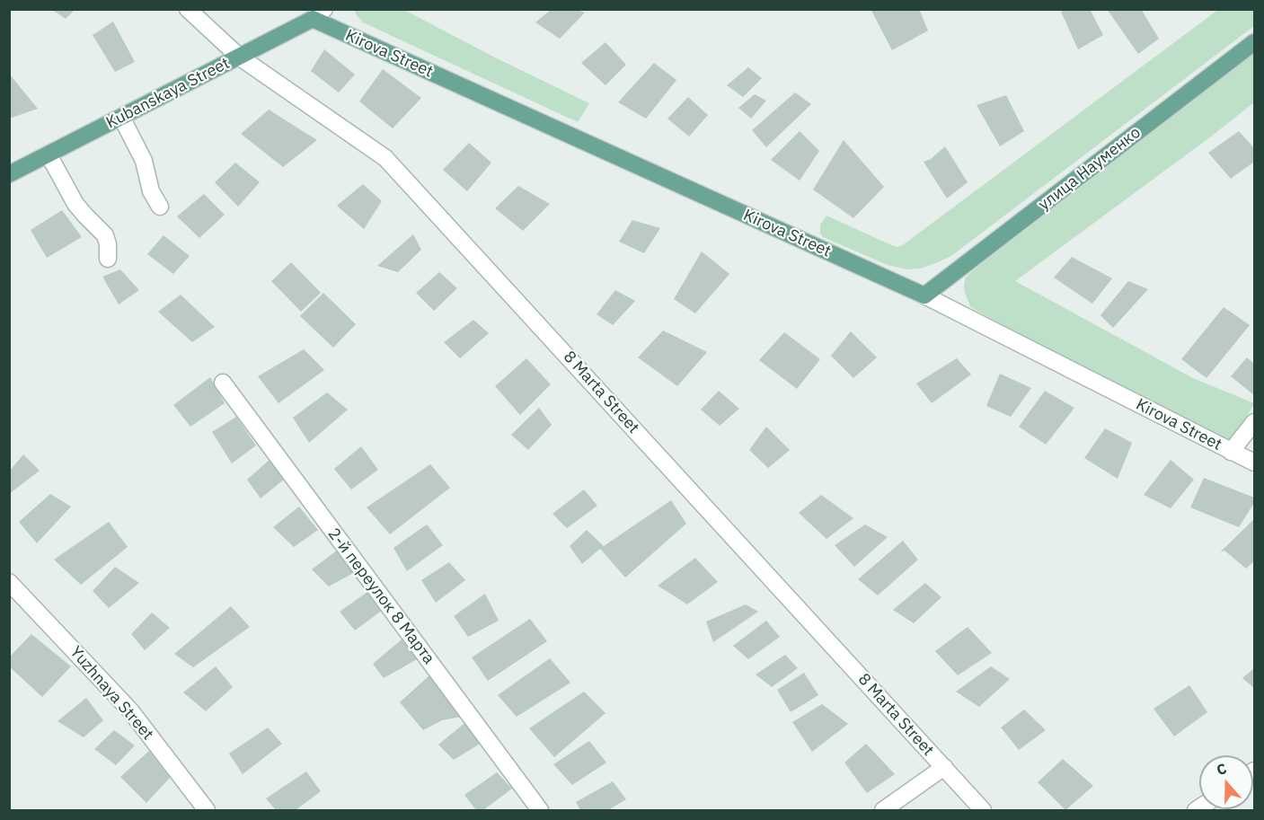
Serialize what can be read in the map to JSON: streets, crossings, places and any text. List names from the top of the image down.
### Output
{
  "streets": {
    "main road": ["Kirova Street", "Kubanskaya Street", "улица Науменко"],
    "street": ["8 Marta Street", "2-й переулок 8 Марта", "Yuzhnaya Street"]
  },
  "crossings": [
    ["Kirova Street", "Kubanskaya Street"],
    ["Kirova Street", "улица Науменко"],
    ["Kubanskaya Street", "8 Marta Street"]
  ],
  "north": "top"
}
